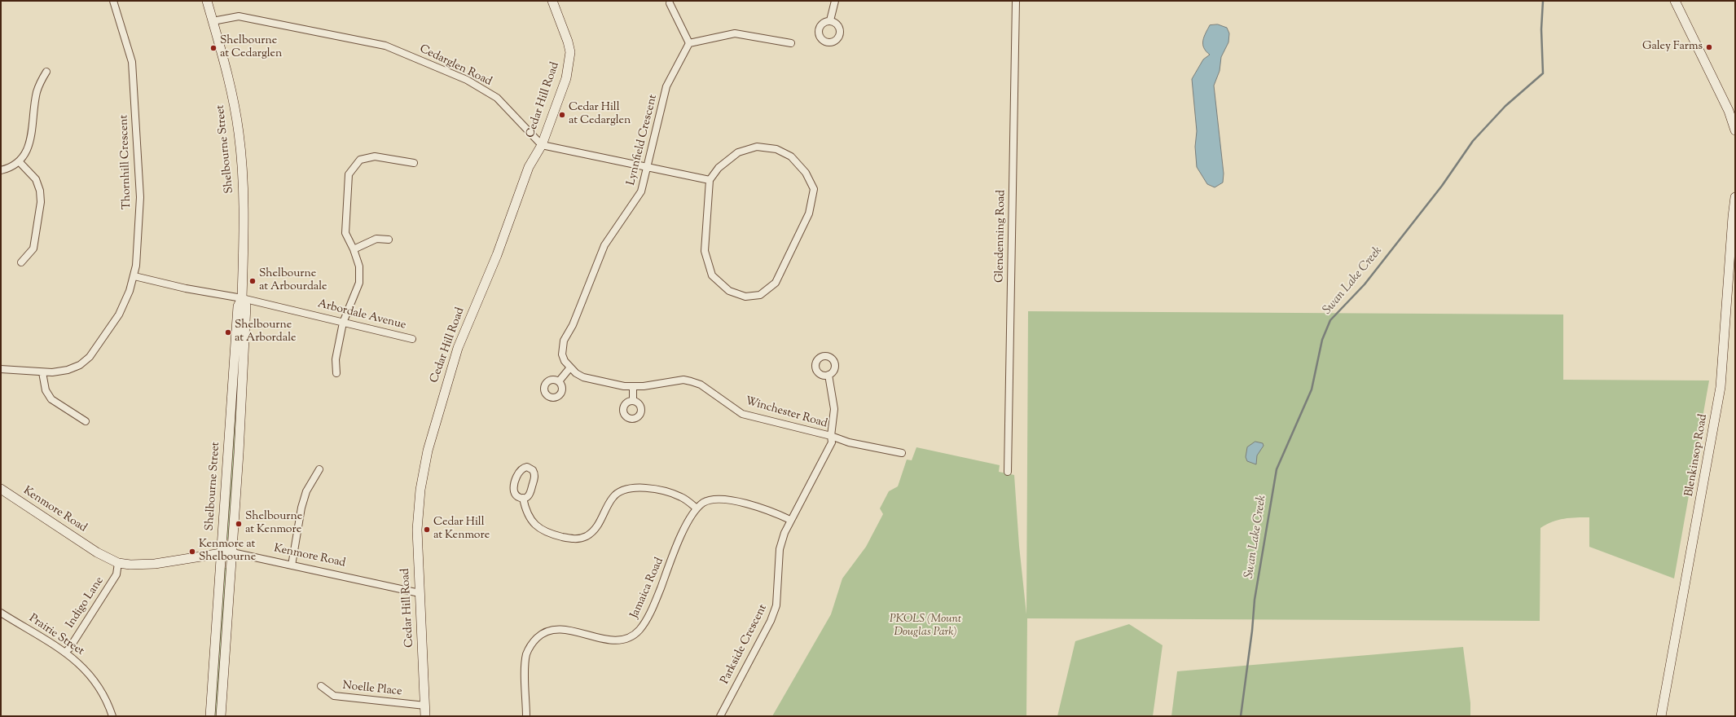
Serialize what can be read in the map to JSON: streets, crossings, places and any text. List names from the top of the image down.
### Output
{
  "streets": {
    "main road": [
      "Cedar Hill Road",
      "Shelbourne Street",
      "Blenkinsop Road",
      "Kenmore Road"
    ],
    "street": [
      "Cedarglen Road",
      "Lynnfield Crescent",
      "Thornhill Crescent",
      "Glendenning Road",
      "Arbordale Avenue",
      "Winchester Road",
      "Jamaica Road",
      "Indigo Lane",
      "Prairie Street",
      "Parkside Crescent",
      "Noelle Place"
    ]
  },
  "crossings": [
    ["Cedarglen Road", "Cedar Hill Road"],
    ["Cedarglen Road", "Shelbourne Street"],
    ["Cedar Hill Road", "Kenmore Road"],
    ["Cedar Hill Road", "Noelle Place"],
    ["Lynnfield Crescent", "Winchester Road"],
    ["Shelbourne Street", "Arbordale Avenue"],
    ["Shelbourne Street", "Kenmore Road"],
    ["Thornhill Crescent", "Arbordale Avenue"],
    ["Winchester Road", "Parkside Crescent"],
    ["Kenmore Road", "Indigo Lane"],
    ["Jamaica Road", "Parkside Crescent"],
    ["Indigo Lane", "Prairie Street"]
  ],
  "water": ["Swan Lake Creek"],
  "parks": ["PKOLS (Mount Douglas Park)"],
  "places": [
    "Galey Farms",
    "Shelbourne at Cedarglen",
    "Cedar Hill at Cedarglen",
    "Shelbourne at Arbourdale",
    "Shelbourne at Arbordale",
    "Shelbourne at Kenmore",
    "Cedar Hill at Kenmore",
    "Kenmore at Shelbourne"
  ]
}
